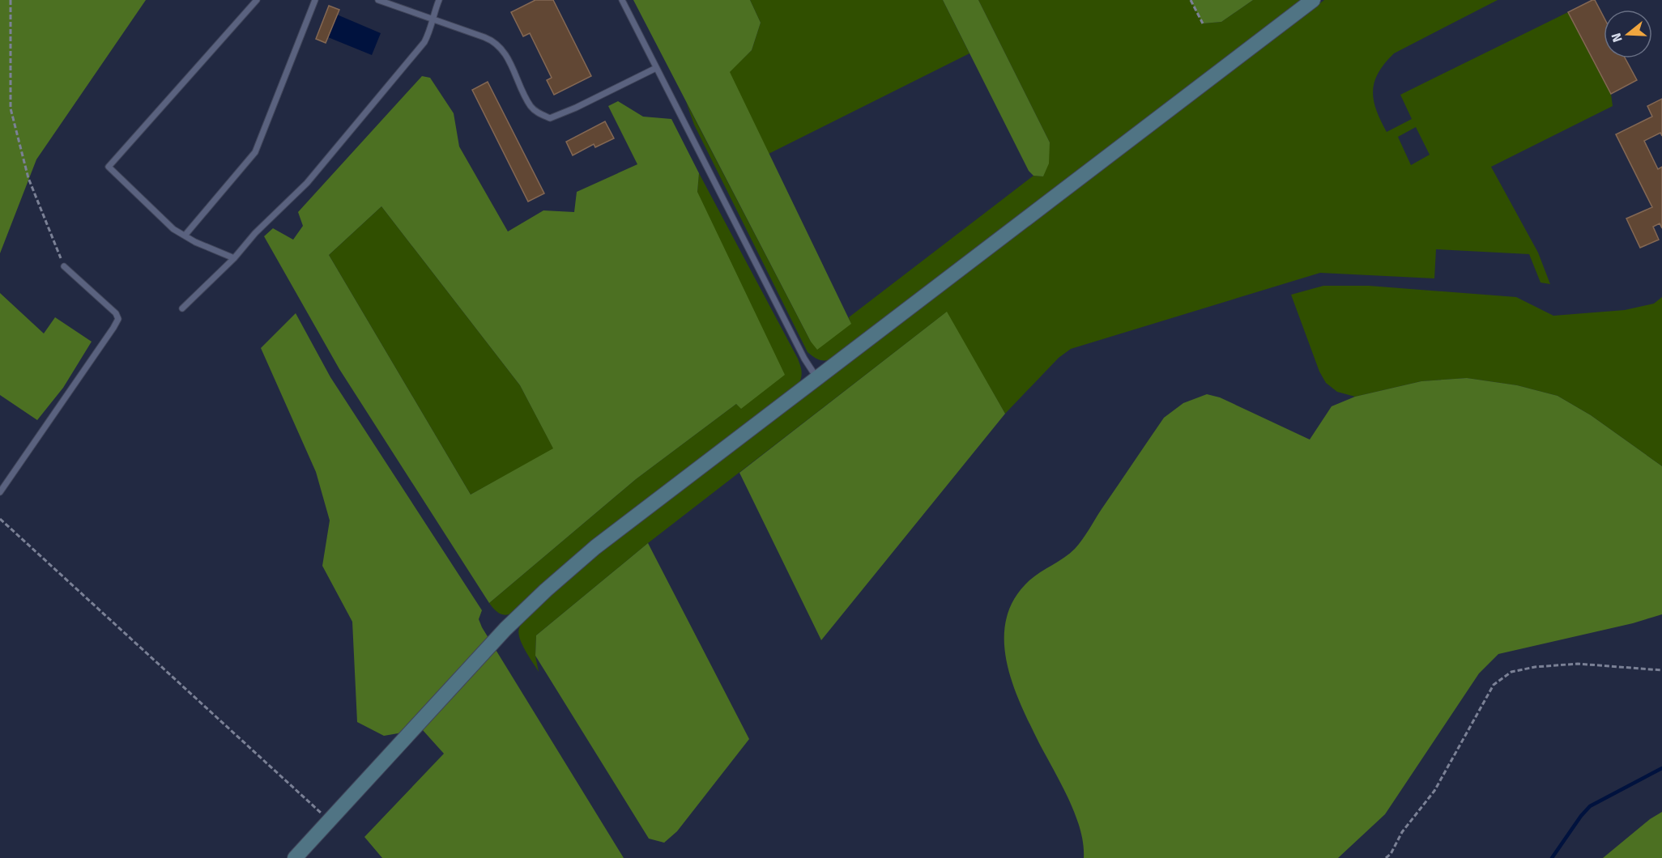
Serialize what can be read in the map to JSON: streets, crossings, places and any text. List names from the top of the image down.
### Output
{
  "north": "left"
}
